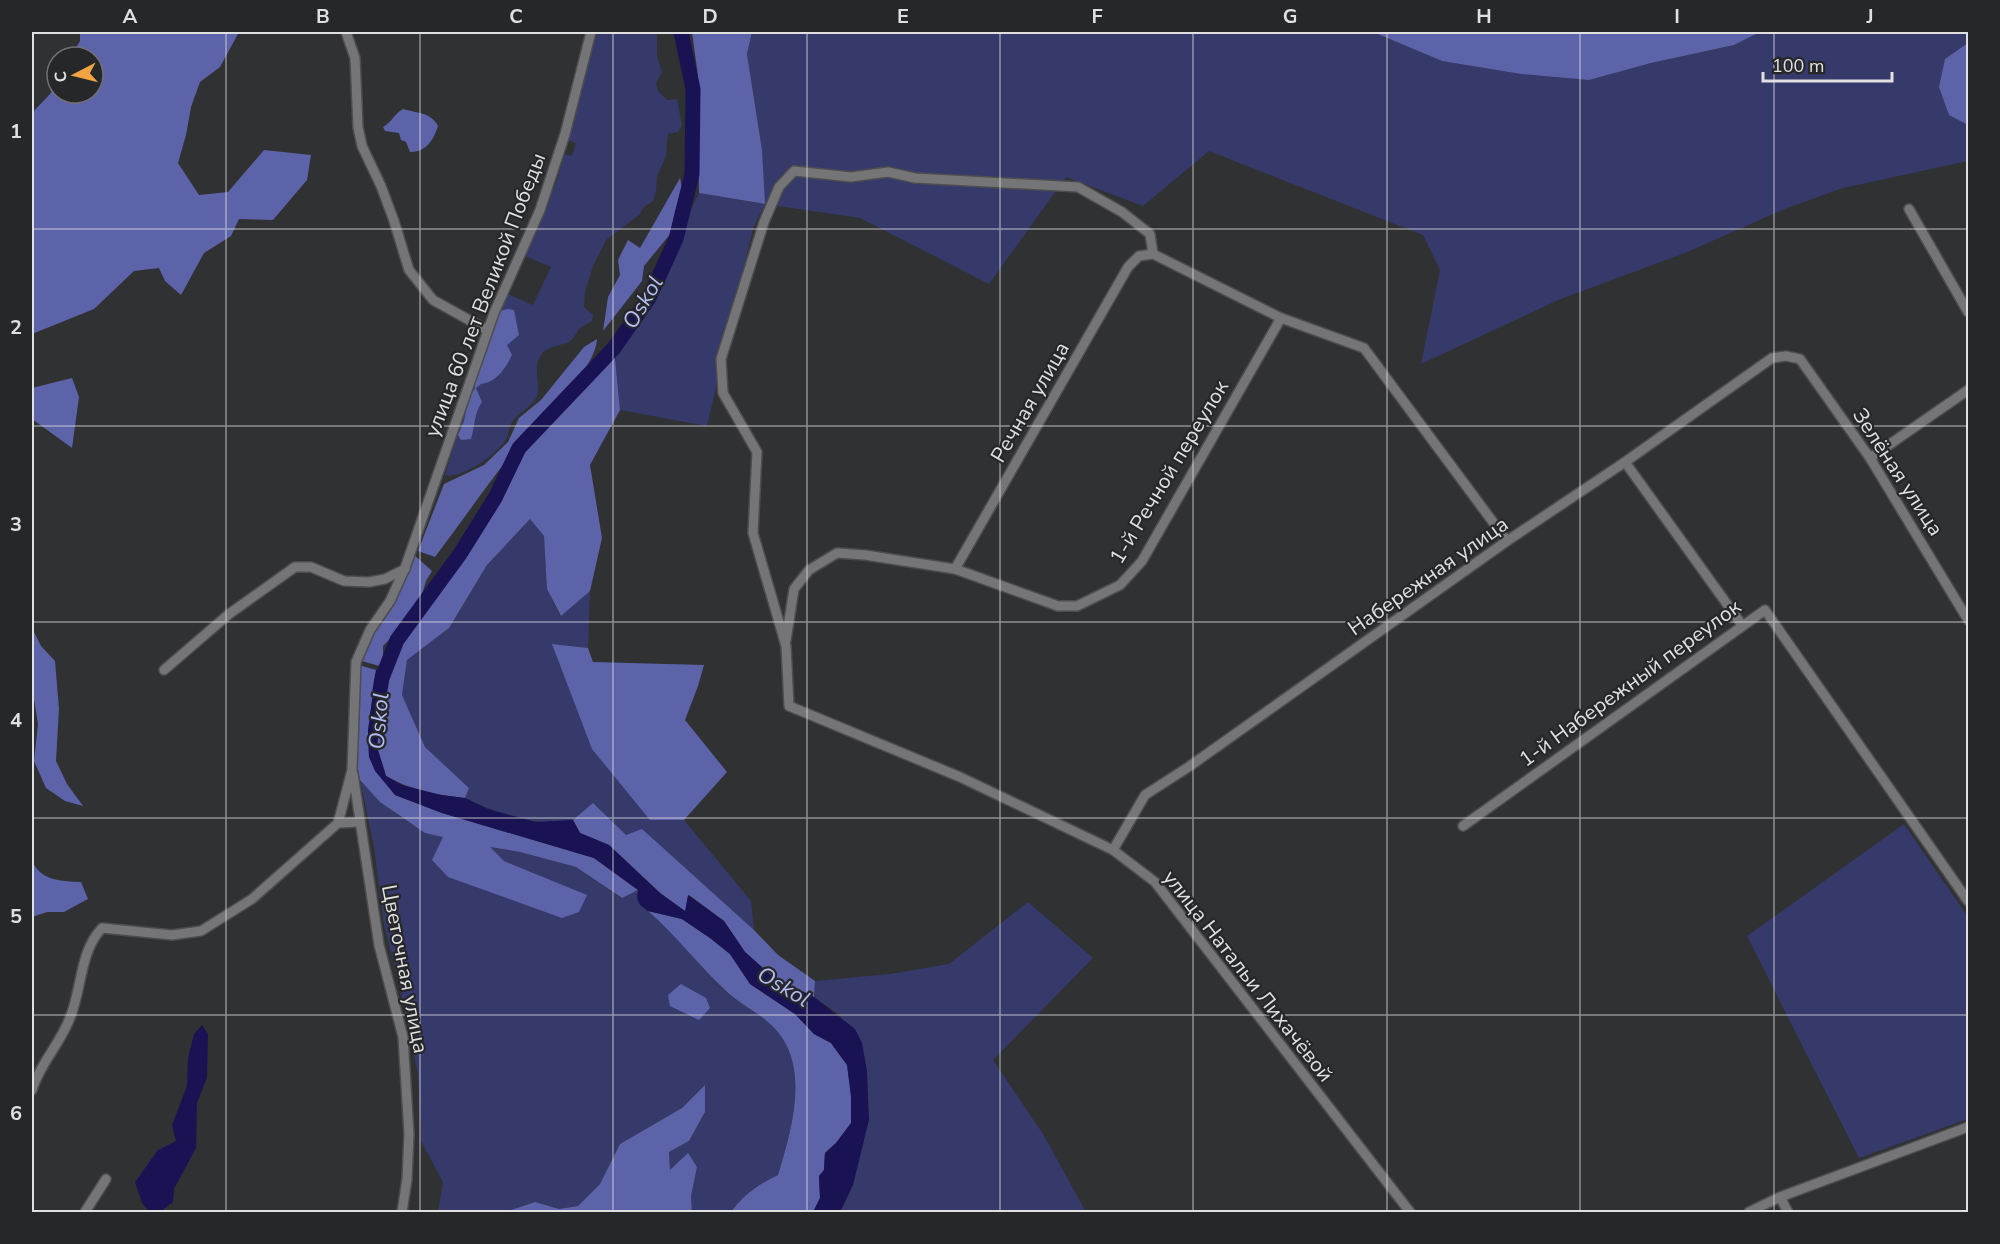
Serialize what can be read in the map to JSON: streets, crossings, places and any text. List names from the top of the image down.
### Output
{
  "streets": {
    "street": [
      "улица 60 лет Великой Победы",
      "Речная улица",
      "1-й Речной переулок",
      "Зелёная улица",
      "Набережная улица",
      "1-й Набережный переулок",
      "Цветочная улица",
      "улица Натальи Лихачёвой"
    ]
  },
  "crossings": [
    ["улица 60 лет Великой Победы", "Цветочная улица"],
    ["Речная улица", "1-й Речной переулок"],
    ["1-й Речной переулок", "улица Натальи Лихачёвой"],
    ["Зелёная улица", "Набережная улица"],
    ["Набережная улица", "улица Натальи Лихачёвой"]
  ],
  "water": ["Oskol"],
  "scale_bar": "100 m",
  "north": "left",
  "grid": {
    "columns": [
      "A",
      "B",
      "C",
      "D",
      "E",
      "F",
      "G",
      "H",
      "I",
      "J"
    ],
    "rows": [
      "1",
      "2",
      "3",
      "4",
      "5",
      "6"
    ]
  }
}
